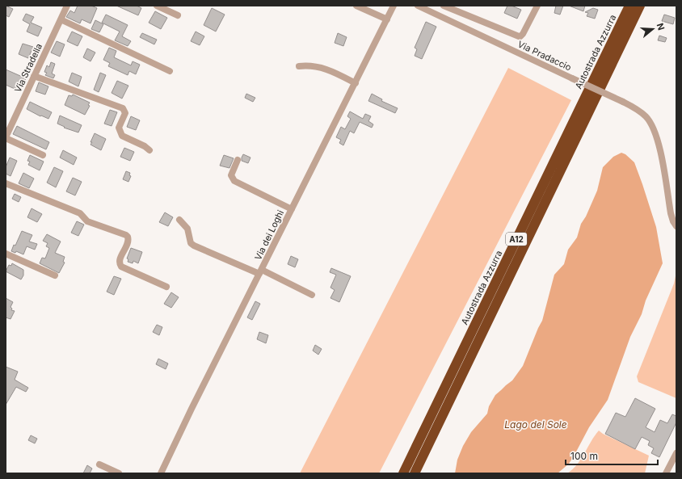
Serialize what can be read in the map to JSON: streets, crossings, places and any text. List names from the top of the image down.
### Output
{
  "streets": {
    "highway": ["Autostrada Azzurra", "A12"],
    "street": ["Via Pradaccio", "Via Stradella", "Via dei Loghi"]
  },
  "water": ["Lago del Sole"],
  "scale_bar": "100 m",
  "north": "right"
}
